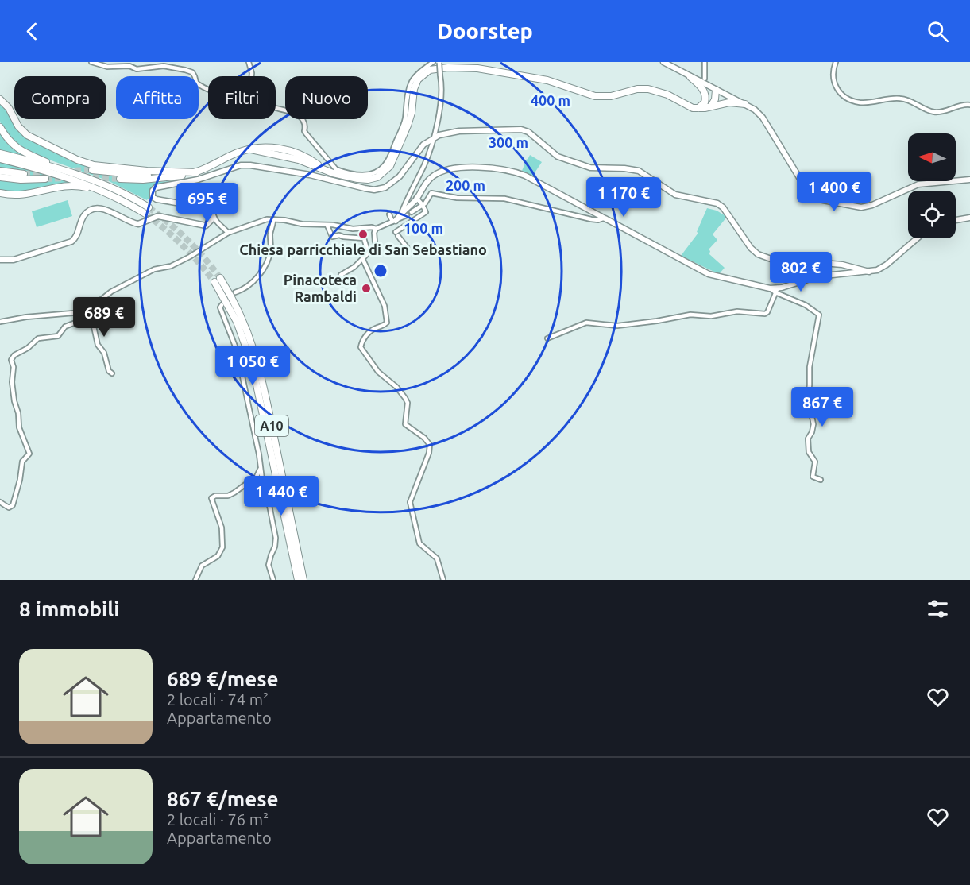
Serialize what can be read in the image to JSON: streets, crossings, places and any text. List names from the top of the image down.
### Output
{
  "streets": {
    "highway": ["A10"]
  },
  "places": ["Chiesa parricchiale di San Sebastiano", "Pinacoteca Rambaldi"],
  "north": "left",
  "page": {
    "header": "Doorstep",
    "chip": [
      "Compra",
      "Affitta",
      "Filtri",
      "Nuovo"
    ],
    "price": [
      "1 400 €",
      "1 170 €",
      "695 €",
      "802 €",
      "689 €",
      "1 050 €",
      "867 €",
      "1 440 €"
    ],
    "heading": "8 immobili",
    "list": [
      {
        "name": "689 €/mese",
        "note": "2 locali · 74 m² · Appartamento"
      },
      {
        "name": "867 €/mese",
        "note": "2 locali · 76 m² · Appartamento"
      }
    ]
  },
  "rings": [
    "400 m",
    "300 m",
    "200 m",
    "100 m"
  ]
}
